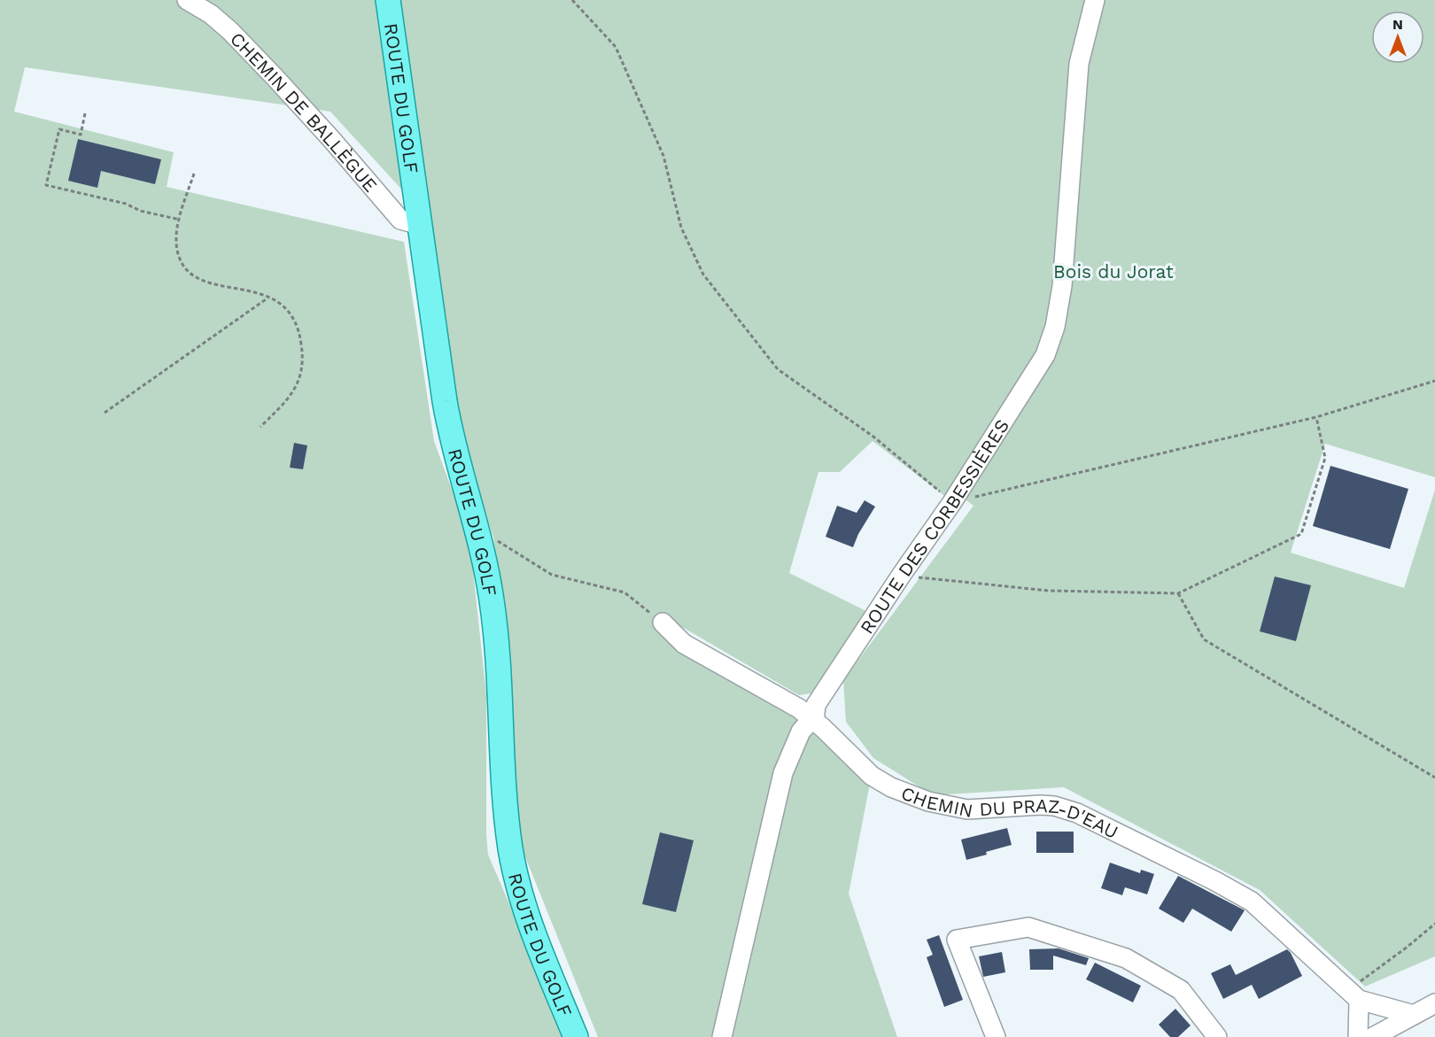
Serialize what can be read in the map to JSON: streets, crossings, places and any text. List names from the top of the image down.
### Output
{
  "streets": {
    "main road": ["ROUTE DU GOLF"],
    "street": ["CHEMIN DE BALLÈGUE", "ROUTE DES CORBESSIÈRES", "CHEMIN DU PRAZ-D'EAU"]
  },
  "crossings": [
    ["ROUTE DU GOLF", "CHEMIN DE BALLÈGUE"],
    ["ROUTE DES CORBESSIÈRES", "CHEMIN DU PRAZ-D'EAU"]
  ],
  "parks": ["Bois du Jorat"],
  "north": "top"
}
